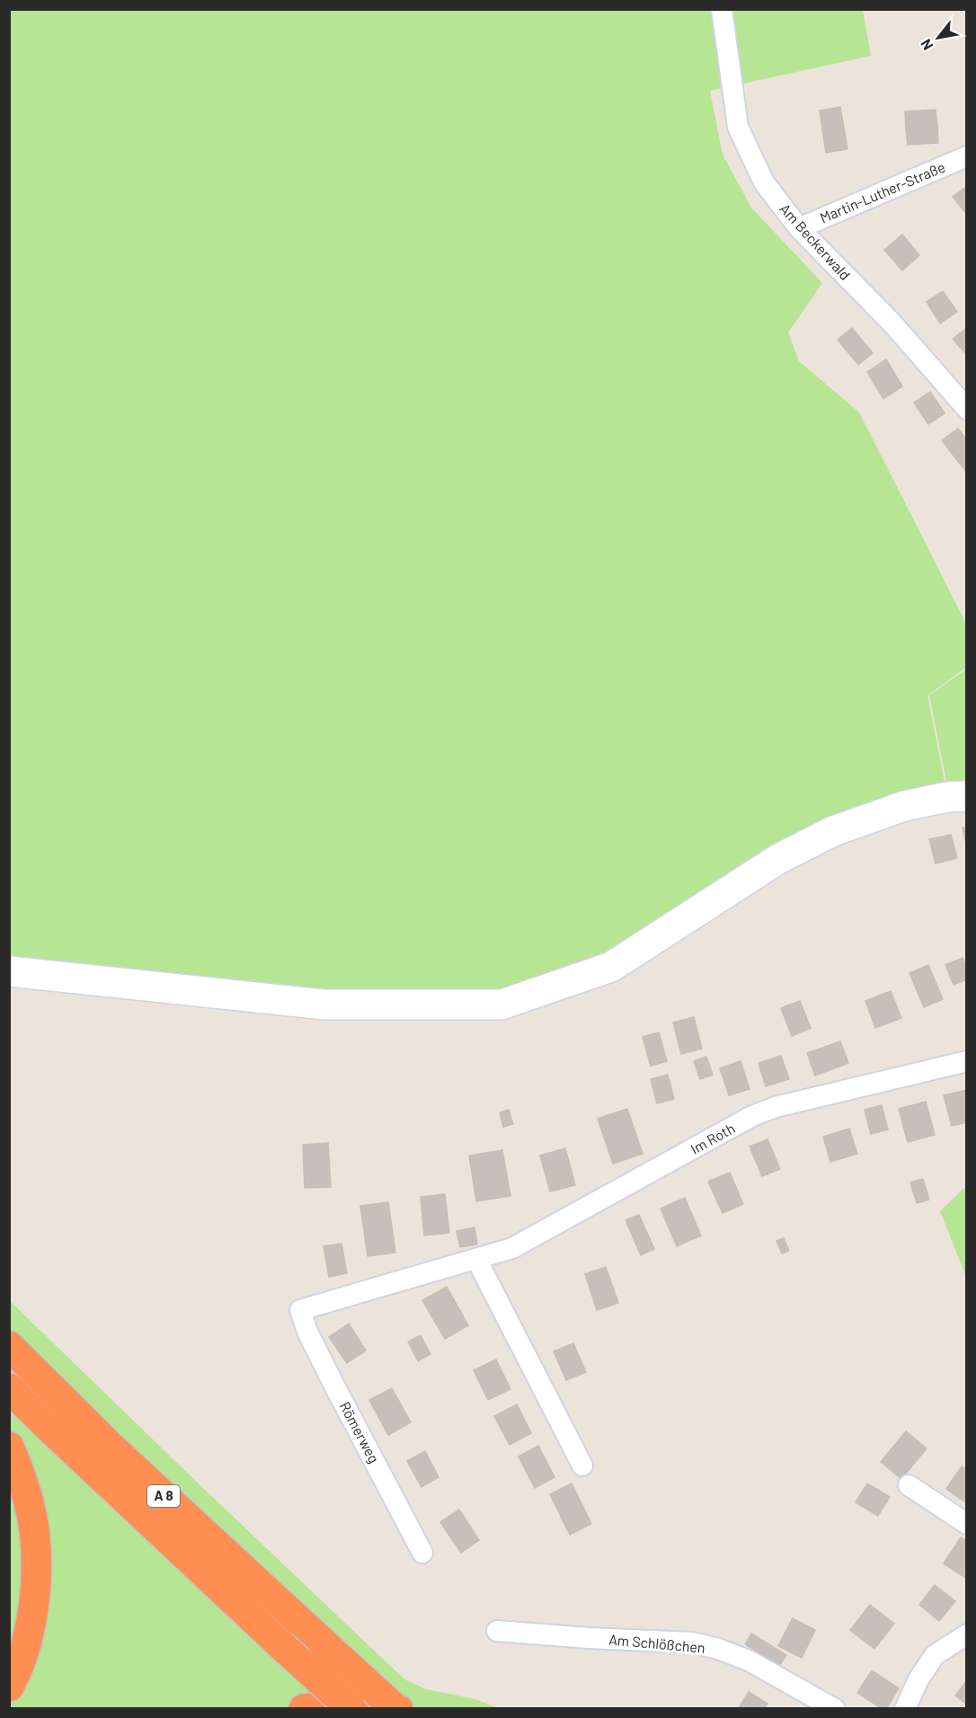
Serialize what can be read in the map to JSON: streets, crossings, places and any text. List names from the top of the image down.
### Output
{
  "streets": {
    "highway": ["A 8"],
    "street": [
      "Martin-Luther-Straße",
      "Am Beckerwald",
      "Im Roth",
      "Römerweg",
      "Am Schlößchen"
    ]
  },
  "crossings": [
    ["Martin-Luther-Straße", "Am Beckerwald"],
    ["Im Roth", "Römerweg"]
  ],
  "north": "bottom left"
}
